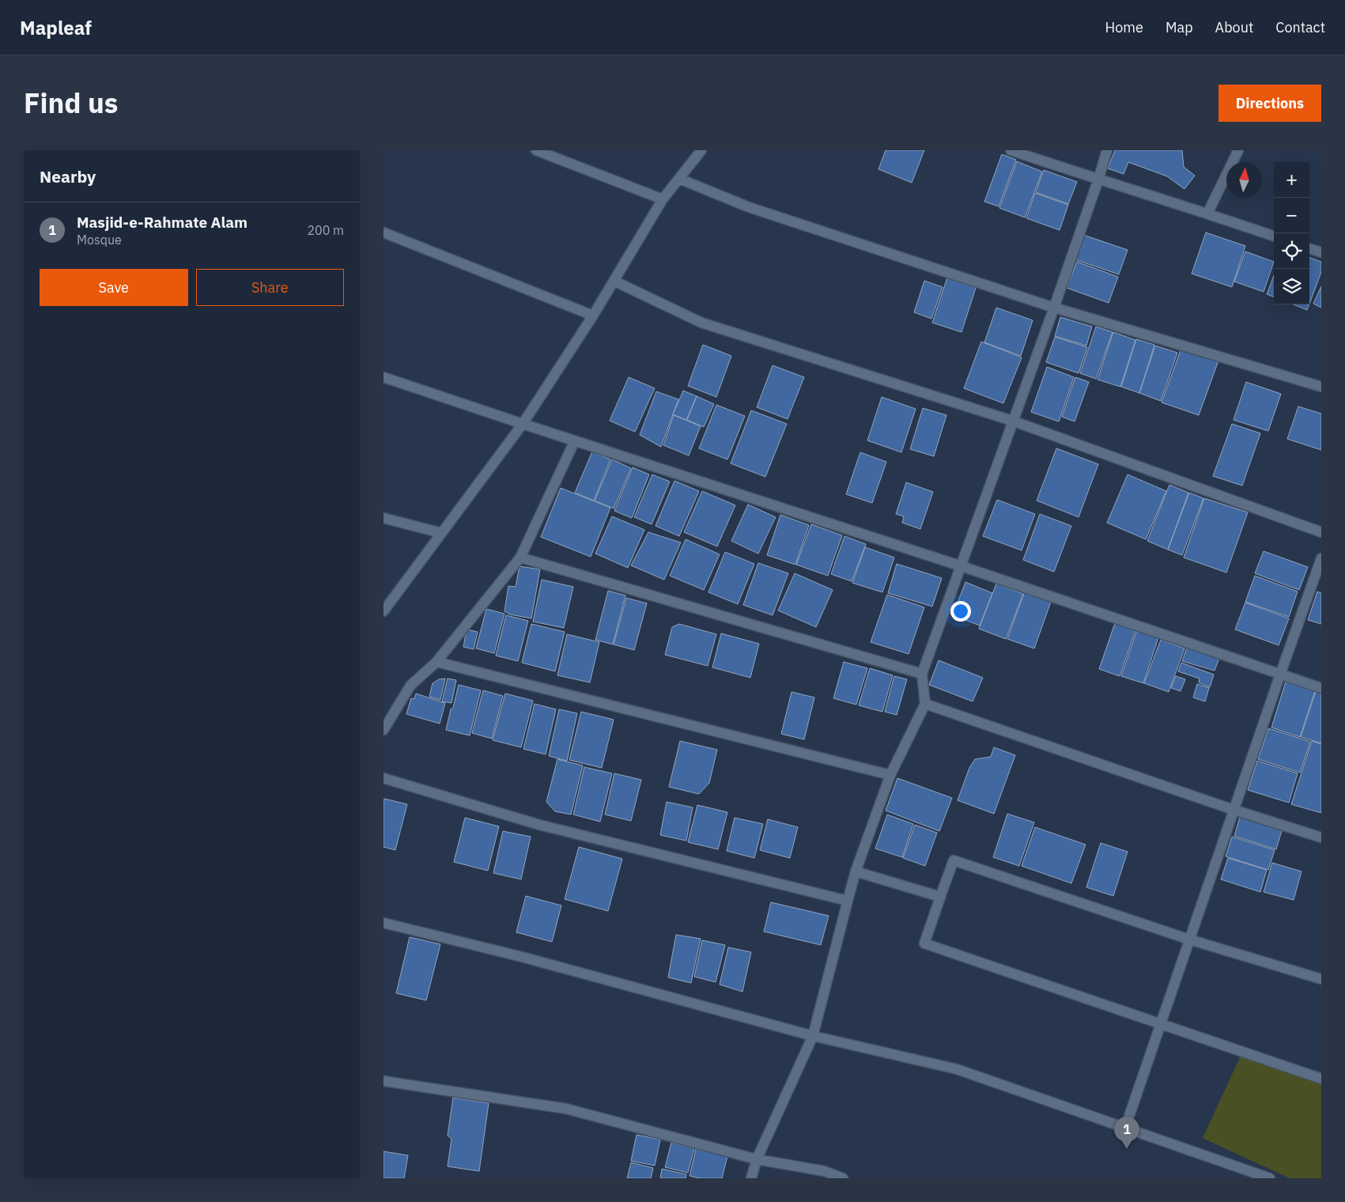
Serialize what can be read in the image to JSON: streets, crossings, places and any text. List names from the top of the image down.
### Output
{
  "north": "top",
  "page": {
    "header": "Mapleaf",
    "nav": [
      "Home",
      "Map",
      "About",
      "Contact"
    ],
    "title": "Find us",
    "buttons": [
      "Directions",
      ["Save", "Share"]
    ],
    "heading": "Nearby",
    "map_buttons": ["+", "−"],
    "list": [
      {
        "mark": "1",
        "name": "Masjid-e-Rahmate Alam",
        "note": "Mosque",
        "value": "200 m"
      }
    ],
    "pins": "1"
  }
}
